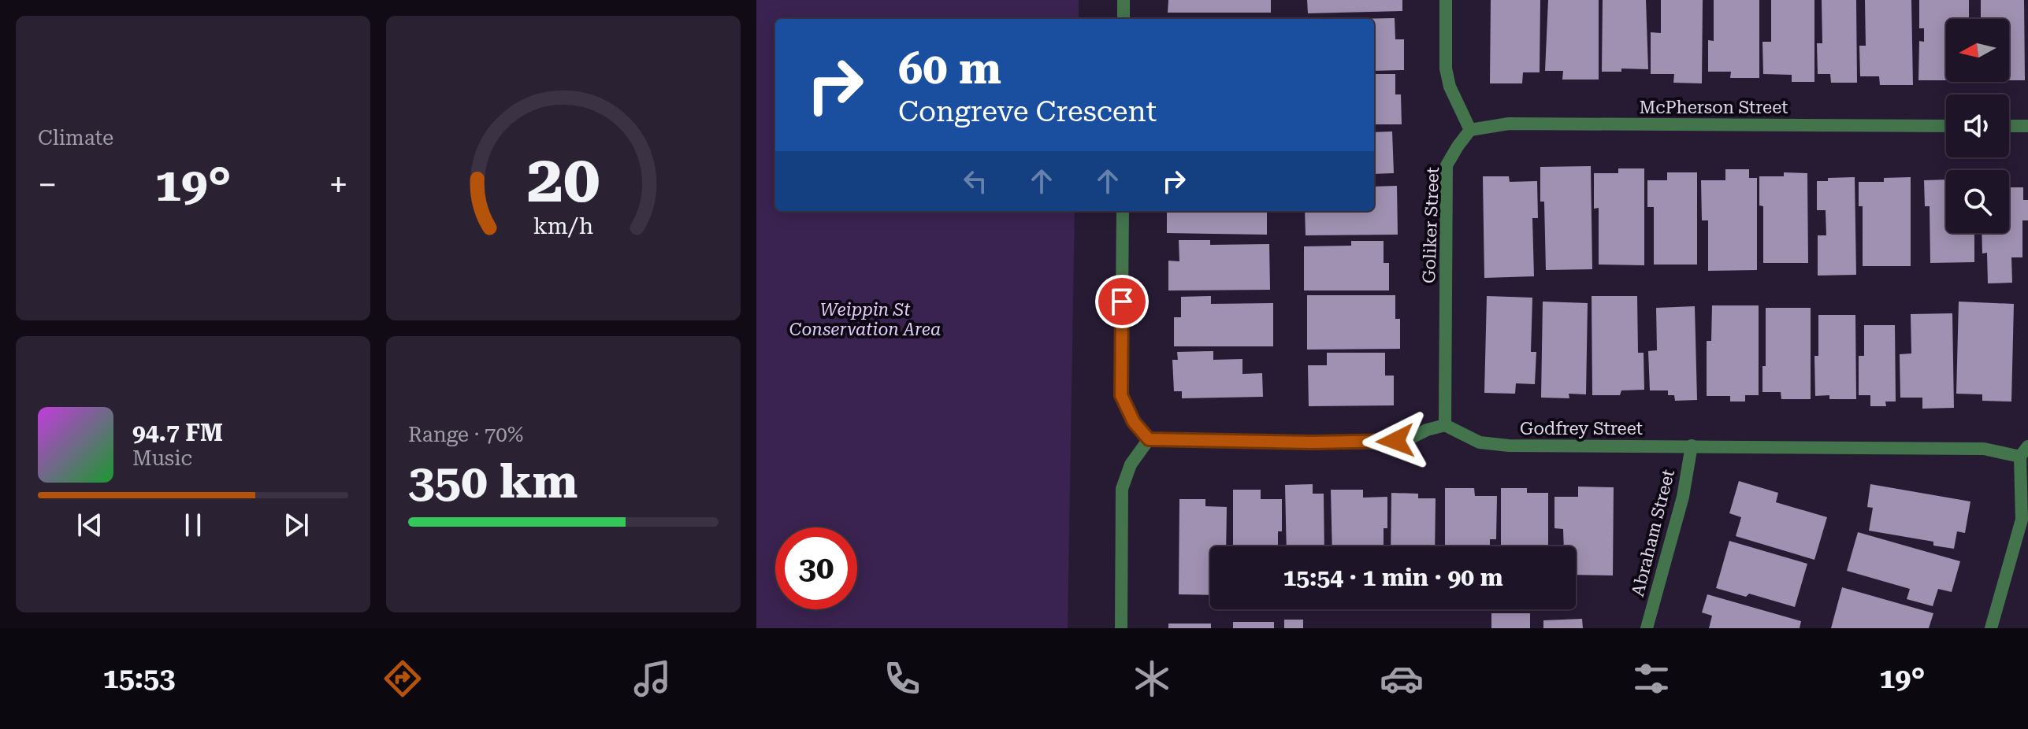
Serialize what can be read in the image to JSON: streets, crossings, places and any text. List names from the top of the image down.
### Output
{
  "streets": {
    "street": [
      "McPherson Street",
      "Goliker Street",
      "Godfrey Street",
      "Abraham Street"
    ]
  },
  "crossings": [
    ["McPherson Street", "Goliker Street"],
    ["Goliker Street", "Godfrey Street"],
    ["Godfrey Street", "Abraham Street"]
  ],
  "parks": ["Weippin St Conservation Area"],
  "north": "left",
  "page": {
    "tile": [
      "Climate",
      ["Range · 70%", "350 km"]
    ],
    "turn": ["60 m", "Congreve Crescent"],
    "heat": ["−", "19°", "+"],
    "song": ["94.7 FM", "Music"],
    "limit": "30",
    "trip": "15:54 · 1 min · 90 m",
    "tabs": ["15:53", "19°"],
    "gauge": ["20", "km/h"]
  }
}
